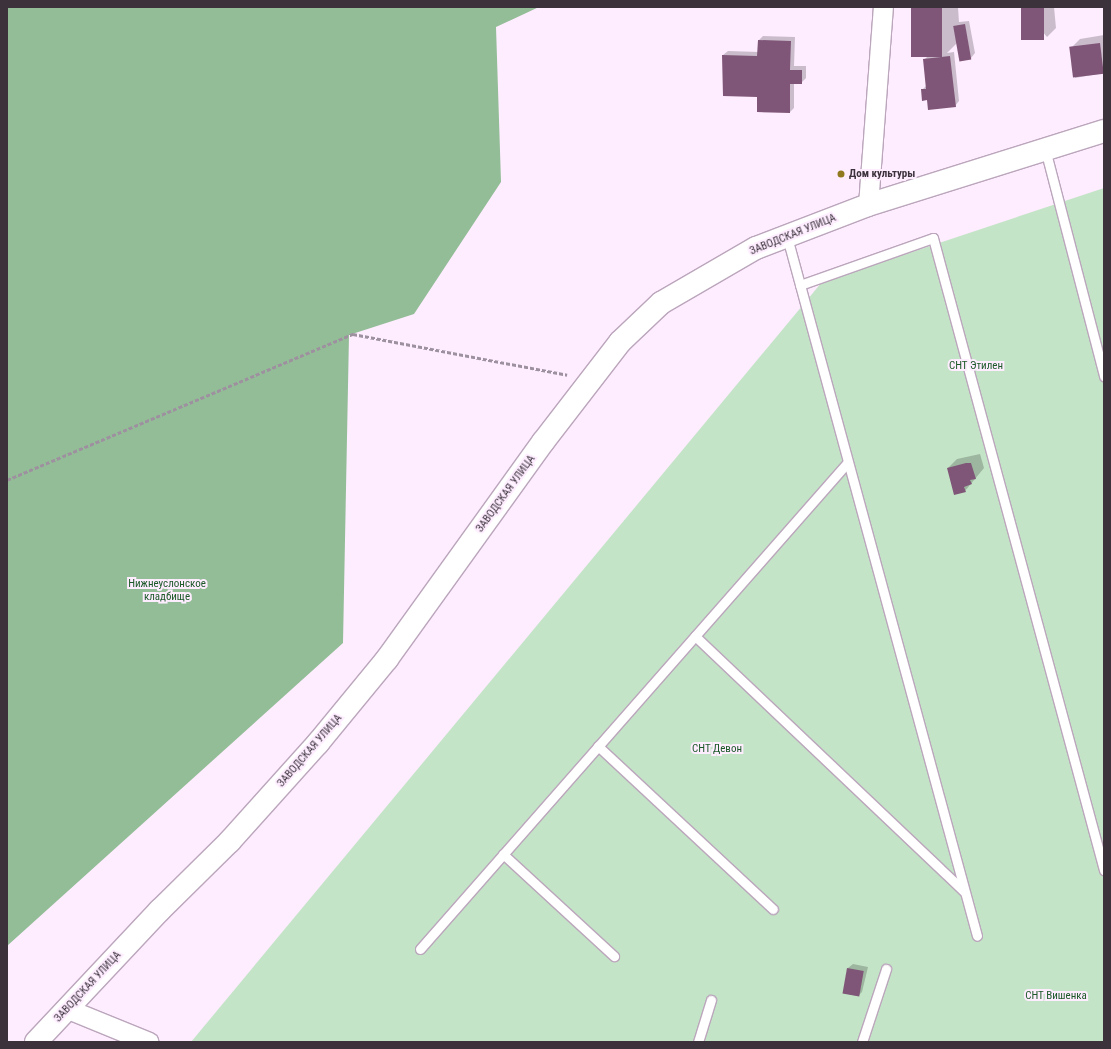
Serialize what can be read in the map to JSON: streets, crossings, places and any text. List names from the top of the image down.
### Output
{
  "streets": {
    "street": ["ЗАВОДСКАЯ УЛИЦА"]
  },
  "parks": [
    "СНТ Этилен",
    "Нижнеуслонское кладбище",
    "СНТ Девон",
    "СНТ Вишенка"
  ],
  "places": ["Дом культуры"]
}
